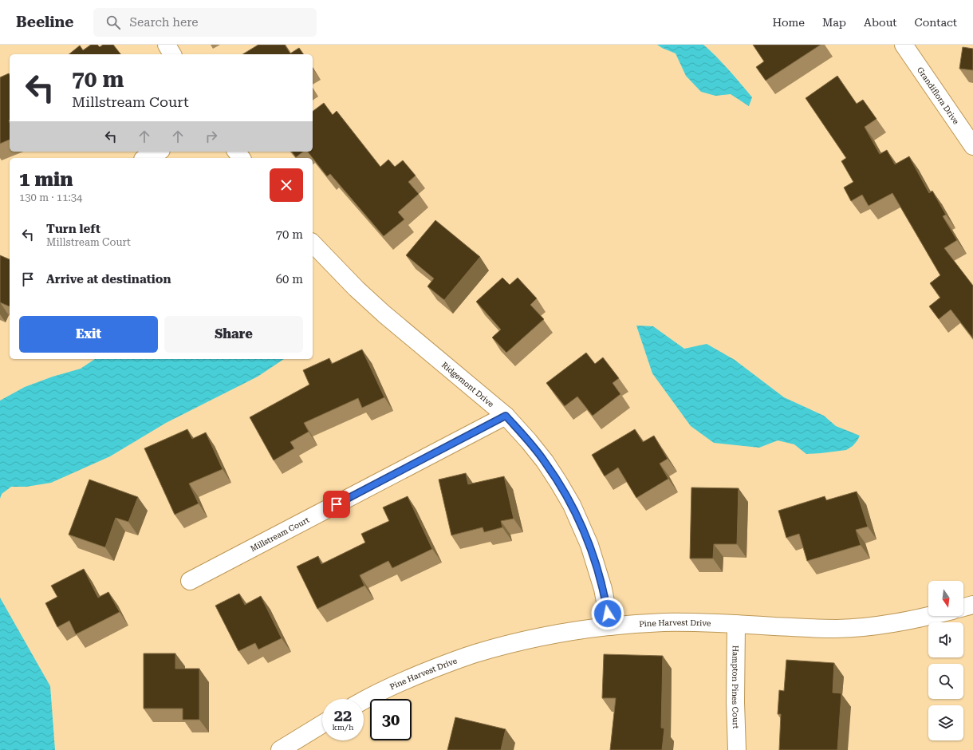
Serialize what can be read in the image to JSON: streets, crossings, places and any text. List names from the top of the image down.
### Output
{
  "streets": {
    "street": [
      "Grandiflora Drive",
      "Ridgemont Drive",
      "Millstream Court",
      "Pine Harvest Drive",
      "Hampton Pines Court"
    ]
  },
  "crossings": [
    ["Ridgemont Drive", "Millstream Court"],
    ["Ridgemont Drive", "Pine Harvest Drive"],
    ["Pine Harvest Drive", "Hampton Pines Court"]
  ],
  "north": "bottom",
  "page": {
    "header": "Beeline",
    "search": "Search here",
    "nav": [
      "Home",
      "Map",
      "About",
      "Contact"
    ],
    "turn": ["70 m", "Millstream Court"],
    "heading": ["1 min", "130 m · 11:34"],
    "list": [
      {
        "name": "Turn left",
        "note": "Millstream Court",
        "value": "70 m"
      },
      {
        "name": "Arrive at destination",
        "value": "60 m"
      }
    ],
    "buttons": ["Exit", "Share"],
    "speed": "22 km/h",
    "limit": "30"
  }
}
